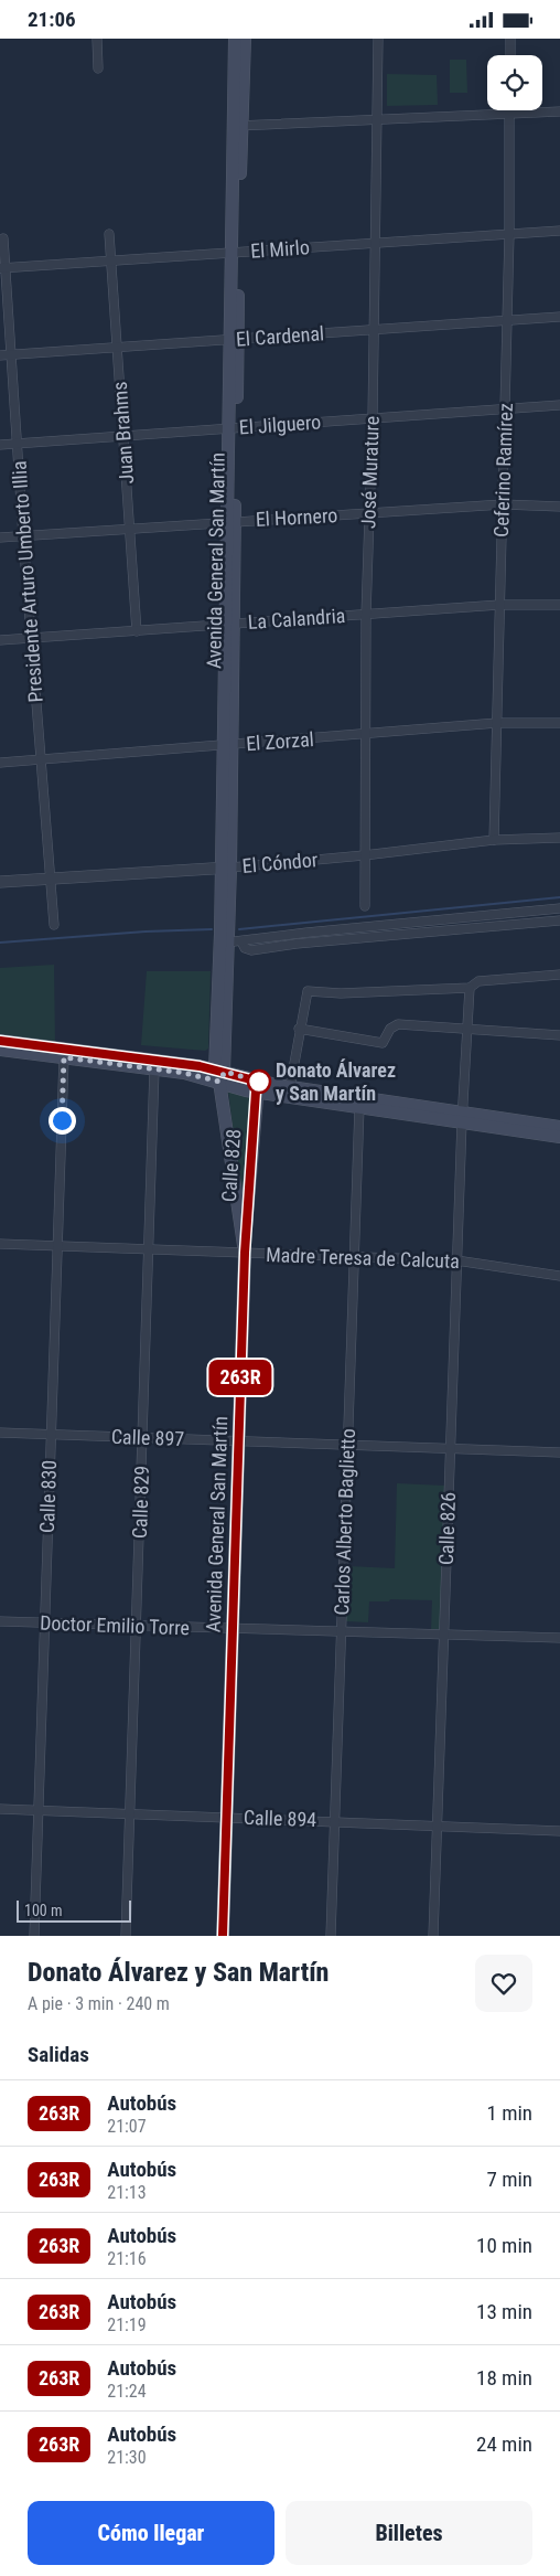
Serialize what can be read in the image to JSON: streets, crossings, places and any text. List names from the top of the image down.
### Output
{
  "streets": {
    "main road": ["Avenida General San Martín", "Calle 828"],
    "street": [
      "El Mirlo",
      "El Cardenal",
      "El Jilguero",
      "Juan Brahms",
      "Ceferino Ramírez",
      "José Murature",
      "El Hornero",
      "Presidente Arturo Umberto Illia",
      "La Calandria",
      "El Zorzal",
      "El Cóndor",
      "Madre Teresa de Calcuta",
      "Calle 897",
      "Calle 830",
      "Calle 829",
      "Carlos Alberto Baglietto",
      "Calle 826",
      "Doctor Emilio Torre",
      "Calle 894"
    ]
  },
  "crossings": [
    ["El Mirlo", "Juan Brahms"],
    ["El Mirlo", "Ceferino Ramírez"],
    ["El Mirlo", "José Murature"],
    ["El Mirlo", "Avenida General San Martín"],
    ["El Mirlo", "Presidente Arturo Umberto Illia"],
    ["El Cardenal", "Juan Brahms"],
    ["El Cardenal", "Ceferino Ramírez"],
    ["El Cardenal", "José Murature"],
    ["El Cardenal", "Avenida General San Martín"],
    ["El Cardenal", "Presidente Arturo Umberto Illia"],
    ["El Jilguero", "Juan Brahms"],
    ["El Jilguero", "Ceferino Ramírez"],
    ["El Jilguero", "José Murature"],
    ["El Jilguero", "Avenida General San Martín"],
    ["El Jilguero", "Presidente Arturo Umberto Illia"],
    ["Juan Brahms", "El Hornero"],
    ["Juan Brahms", "La Calandria"],
    ["Ceferino Ramírez", "El Hornero"],
    ["Ceferino Ramírez", "La Calandria"],
    ["Ceferino Ramírez", "El Zorzal"],
    ["Ceferino Ramírez", "El Cóndor"],
    ["José Murature", "El Hornero"],
    ["José Murature", "La Calandria"],
    ["José Murature", "El Zorzal"],
    ["José Murature", "El Cóndor"],
    ["El Hornero", "Avenida General San Martín"],
    ["El Hornero", "Presidente Arturo Umberto Illia"],
    ["Avenida General San Martín", "La Calandria"],
    ["Avenida General San Martín", "El Zorzal"],
    ["Avenida General San Martín", "El Cóndor"],
    ["Avenida General San Martín", "Calle 828"],
    ["Avenida General San Martín", "Madre Teresa de Calcuta"],
    ["Avenida General San Martín", "Calle 897"],
    ["Avenida General San Martín", "Doctor Emilio Torre"],
    ["Avenida General San Martín", "Calle 894"],
    ["Presidente Arturo Umberto Illia", "La Calandria"],
    ["Presidente Arturo Umberto Illia", "El Zorzal"],
    ["Presidente Arturo Umberto Illia", "El Cóndor"],
    ["Calle 828", "Madre Teresa de Calcuta"],
    ["Madre Teresa de Calcuta", "Calle 830"],
    ["Madre Teresa de Calcuta", "Calle 829"],
    ["Madre Teresa de Calcuta", "Carlos Alberto Baglietto"],
    ["Madre Teresa de Calcuta", "Calle 826"],
    ["Calle 897", "Calle 830"],
    ["Calle 897", "Calle 829"],
    ["Calle 897", "Carlos Alberto Baglietto"],
    ["Calle 897", "Calle 826"],
    ["Calle 830", "Doctor Emilio Torre"],
    ["Calle 830", "Calle 894"],
    ["Calle 829", "Doctor Emilio Torre"],
    ["Calle 829", "Calle 894"],
    ["Carlos Alberto Baglietto", "Doctor Emilio Torre"],
    ["Carlos Alberto Baglietto", "Calle 894"],
    ["Calle 826", "Doctor Emilio Torre"],
    ["Calle 826", "Calle 894"]
  ],
  "places": ["Donato Álvarez y San Martín"],
  "lines": ["bus line 263R"],
  "scale_bar": "100 m",
  "page": {
    "status": "21:06",
    "on_map": "263R",
    "scale": "100 m",
    "heading": [
      ["Donato Álvarez y San Martín", "A pie · 3 min · 240 m"],
      "Salidas"
    ],
    "list": [
      {
        "mark": "263R",
        "name": "Autobús",
        "note": "21:07",
        "value": "1 min"
      },
      {
        "mark": "263R",
        "name": "Autobús",
        "note": "21:13",
        "value": "7 min"
      },
      {
        "mark": "263R",
        "name": "Autobús",
        "note": "21:16",
        "value": "10 min"
      },
      {
        "mark": "263R",
        "name": "Autobús",
        "note": "21:19",
        "value": "13 min"
      },
      {
        "mark": "263R",
        "name": "Autobús",
        "note": "21:24",
        "value": "18 min"
      },
      {
        "mark": "263R",
        "name": "Autobús",
        "note": "21:30",
        "value": "24 min"
      }
    ],
    "buttons": ["Cómo llegar", "Billetes"]
  }
}
